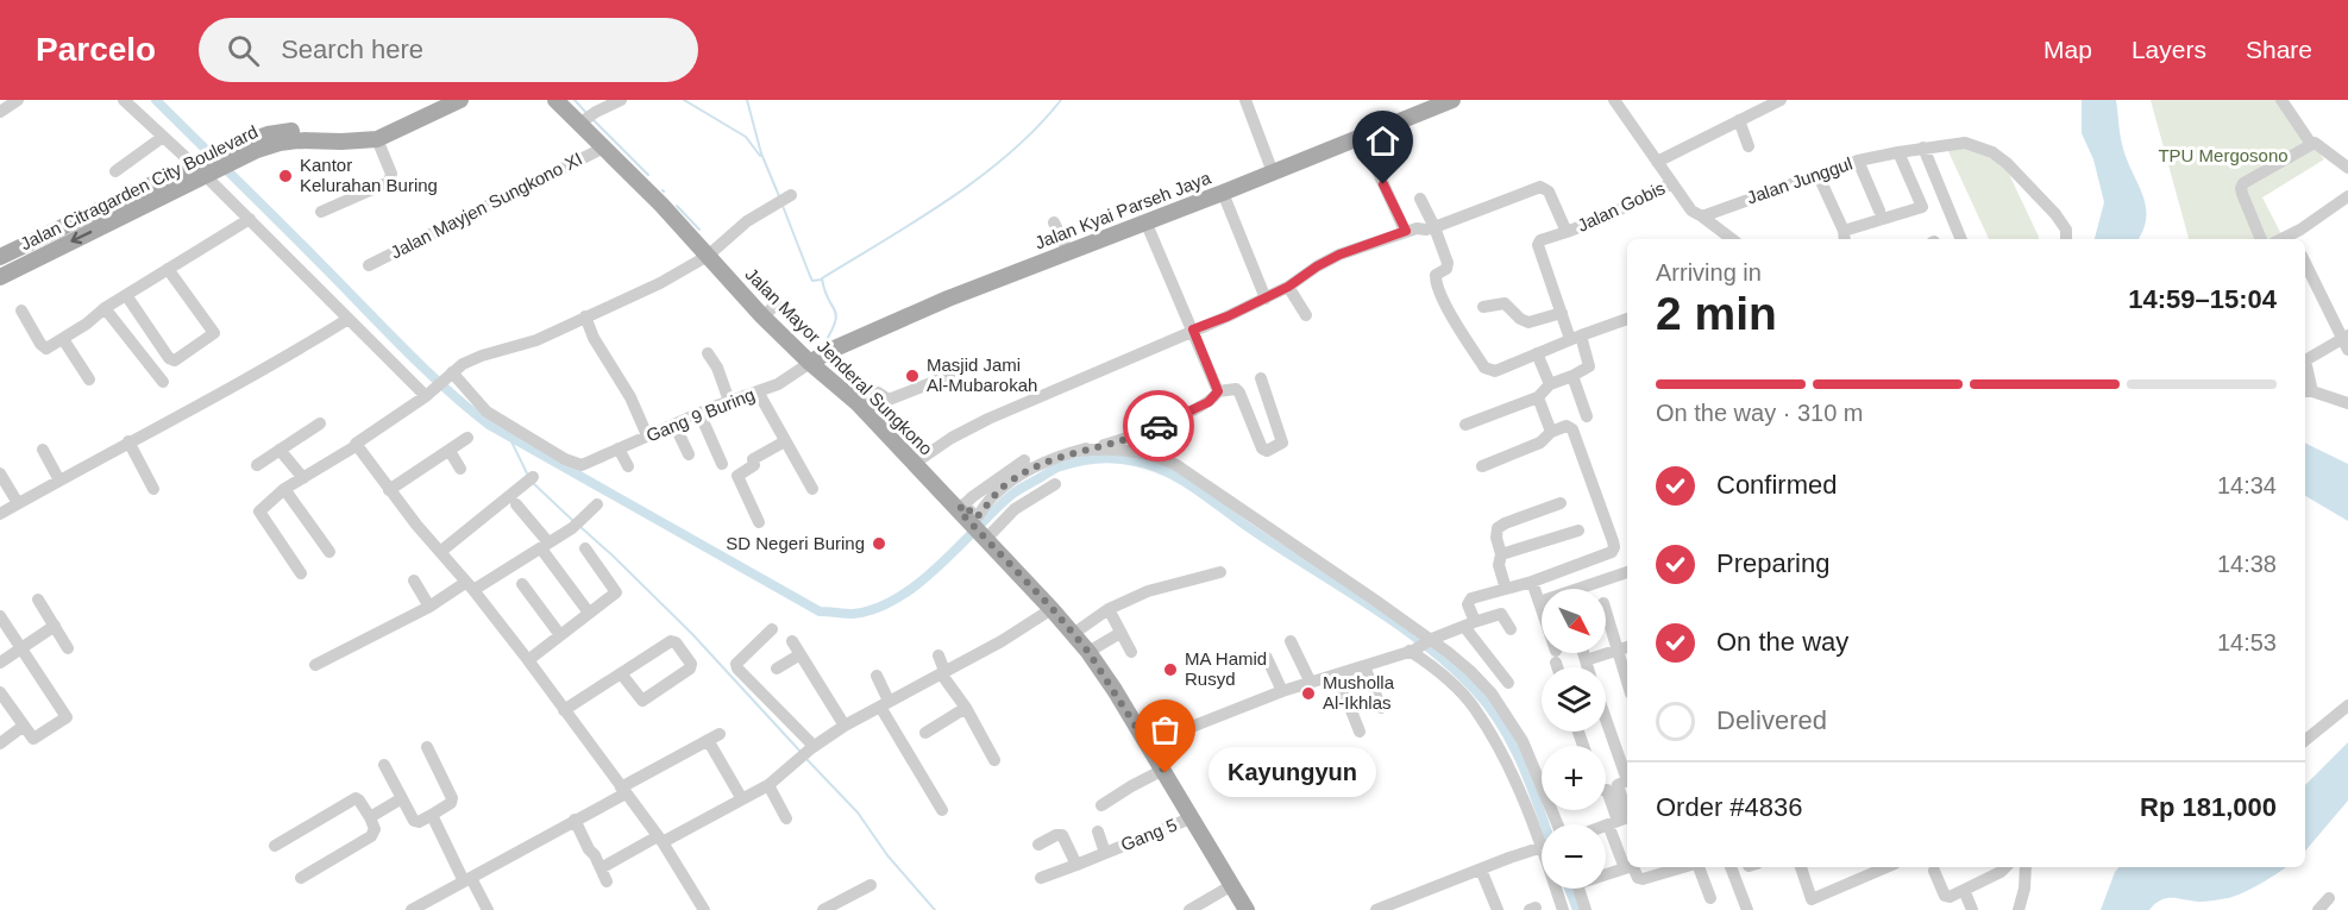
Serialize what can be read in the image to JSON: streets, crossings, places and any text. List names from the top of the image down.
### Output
{
  "streets": {
    "main road": ["Jalan Citragarden City Boulevard", "Jalan Kyai Parseh Jaya", "Jalan Mayor Jenderal Sungkono"],
    "street": [
      "Jalan Junggul",
      "Jalan Mayjen Sungkono XI",
      "Jalan Gobis",
      "Gang 9 Buring",
      "Gang 5"
    ]
  },
  "crossings": [
    ["Jalan Mayjen Sungkono XI", "Jalan Mayor Jenderal Sungkono"],
    ["Jalan Kyai Parseh Jaya", "Jalan Mayor Jenderal Sungkono"],
    ["Jalan Kyai Parseh Jaya", "Gang 9 Buring"],
    ["Jalan Mayor Jenderal Sungkono", "Gang 9 Buring"],
    ["Jalan Mayor Jenderal Sungkono", "Gang 5"]
  ],
  "parks": ["TPU Mergosono"],
  "places": [
    "Kantor Kelurahan Buring",
    "Masjid Jami Al-Mubarokah",
    "SD Negeri Buring",
    "MA Hamid Rusyd",
    "Musholla Al-Ikhlas",
    "Kayungyun"
  ],
  "north": "bottom right",
  "page": {
    "header": "Parcelo",
    "search": "Search here",
    "nav": ["Map", "Layers", "Share"],
    "heading": ["2 min", "Arriving in", "14:59–15:04"],
    "panel": ["Order #4836", "Rp 181,000"],
    "bar": "On the way · 310 m",
    "list": [
      ["Confirmed", "14:34"],
      ["Preparing", "14:38"],
      ["On the way", "14:53"],
      "Delivered"
    ],
    "map_buttons": ["+", "−"],
    "bubble": "Kayungyun"
  }
}
